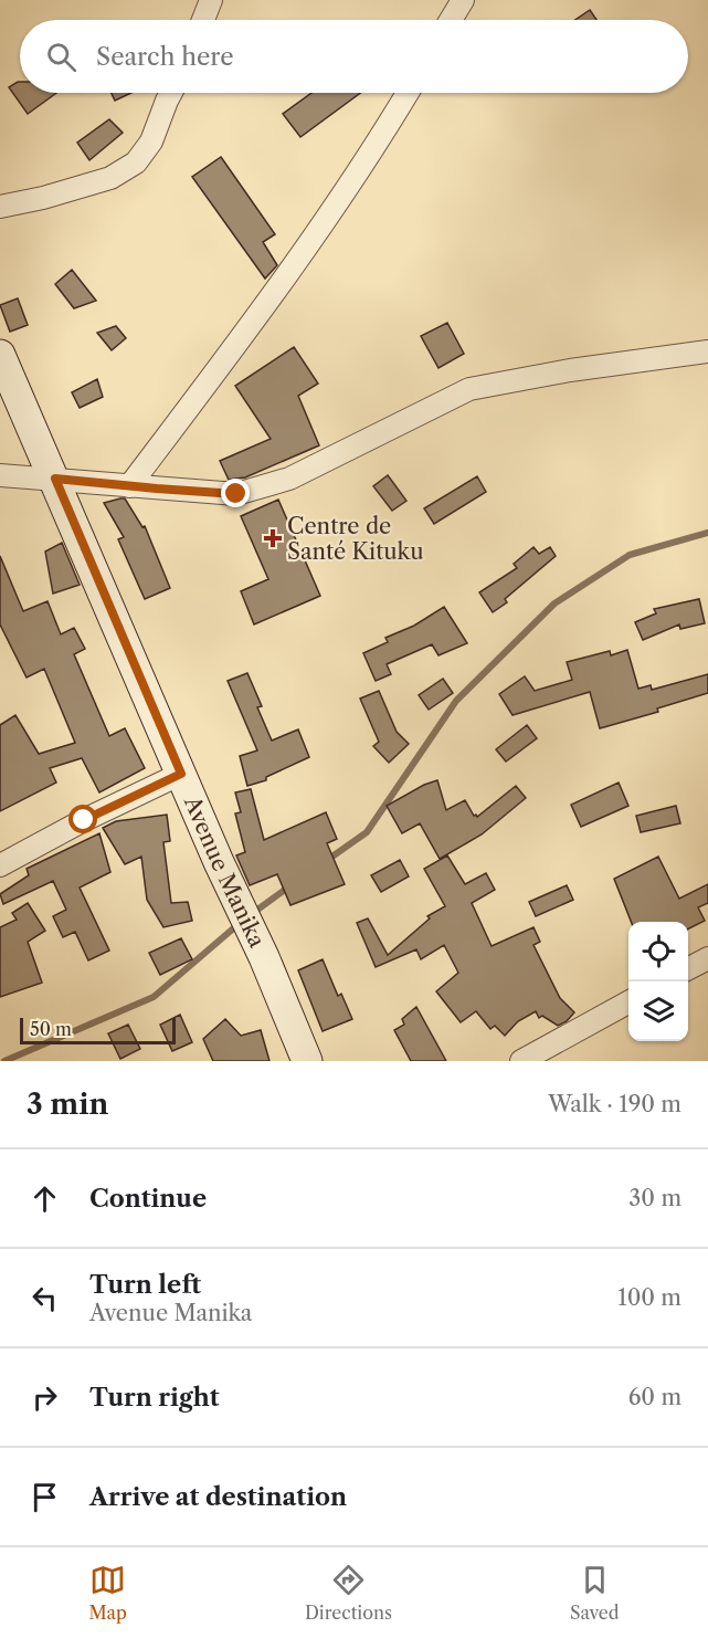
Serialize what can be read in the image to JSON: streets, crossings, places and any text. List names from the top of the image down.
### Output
{
  "streets": {
    "street": ["Avenue Manika"]
  },
  "places": {
    "health": ["Centre de Santé Kituku"]
  },
  "scale_bar": "50 m",
  "page": {
    "search": "Search here",
    "scale": "50 m",
    "heading": ["3 min", "Walk · 190 m"],
    "list": [
      ["Continue", "30 m"],
      ["Turn left", "Avenue Manika", "100 m"],
      ["Turn right", "60 m"],
      "Arrive at destination"
    ],
    "nav": ["Map", "Directions", "Saved"]
  }
}
